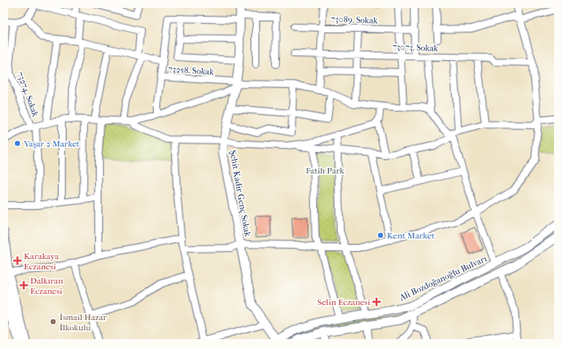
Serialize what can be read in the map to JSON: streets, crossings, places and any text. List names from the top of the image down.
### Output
{
  "streets": {
    "main road": ["Şehit Kadir Genç Sokak", "Ali Bozdoğanoğlu Bulvarı"],
    "street": [
      "73089. Sokak",
      "73073. Sokak",
      "73258. Sokak",
      "73274. Sokak"
    ]
  },
  "crossings": [
    ["73258. Sokak", "Şehit Kadir Genç Sokak"],
    ["Şehit Kadir Genç Sokak", "Ali Bozdoğanoğlu Bulvarı"]
  ],
  "parks": ["Fatih Park"],
  "places": {
    "other": ["Yaşar 2 Market", "Kent Market", "İsmail Hazar İlkokulu"],
    "health": ["Karakaya Eczanesi", "Dalkıran Eczanesi", "Selin Eczanesi"]
  }
}
